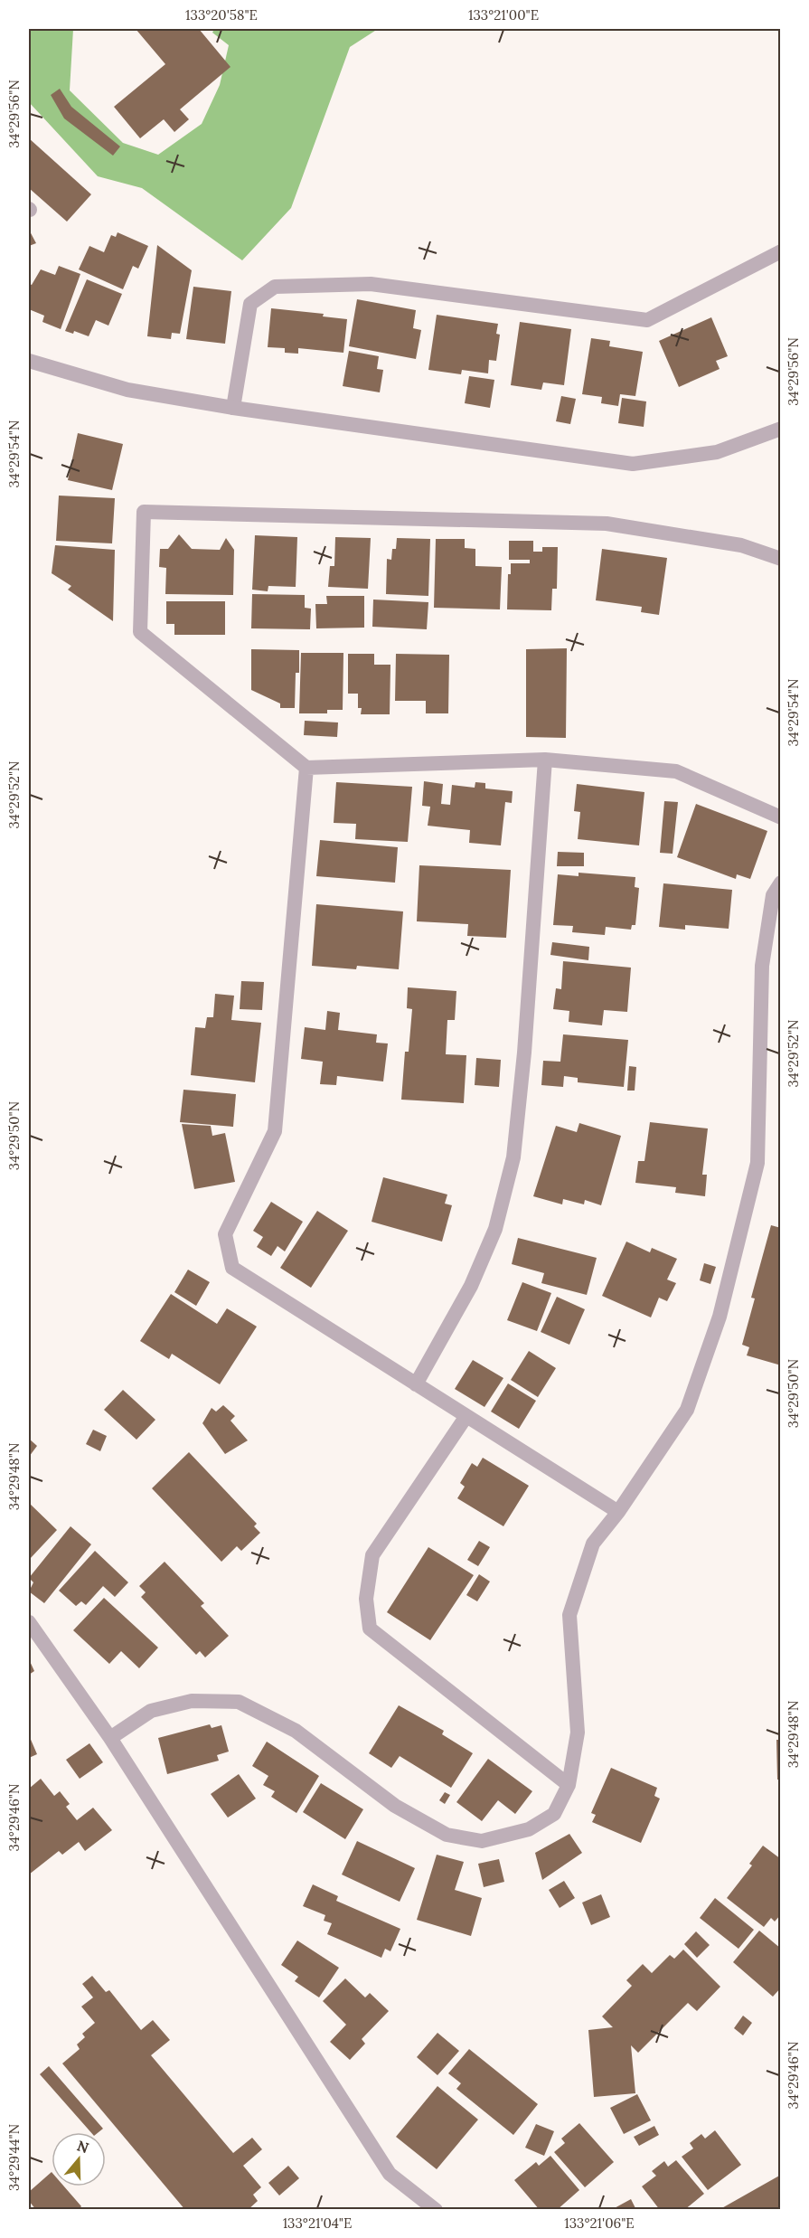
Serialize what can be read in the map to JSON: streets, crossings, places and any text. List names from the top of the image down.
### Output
{
  "north": "top",
  "coordinates": [
    "133°20'58\"E",
    "133°21'00\"E",
    "34°29'56\"N",
    "34°29'54\"N",
    "34°29'52\"N",
    "34°29'50\"N",
    "34°29'48\"N",
    "34°29'46\"N",
    "34°29'44\"N",
    "133°21'04\"E",
    "133°21'06\"E"
  ]
}
